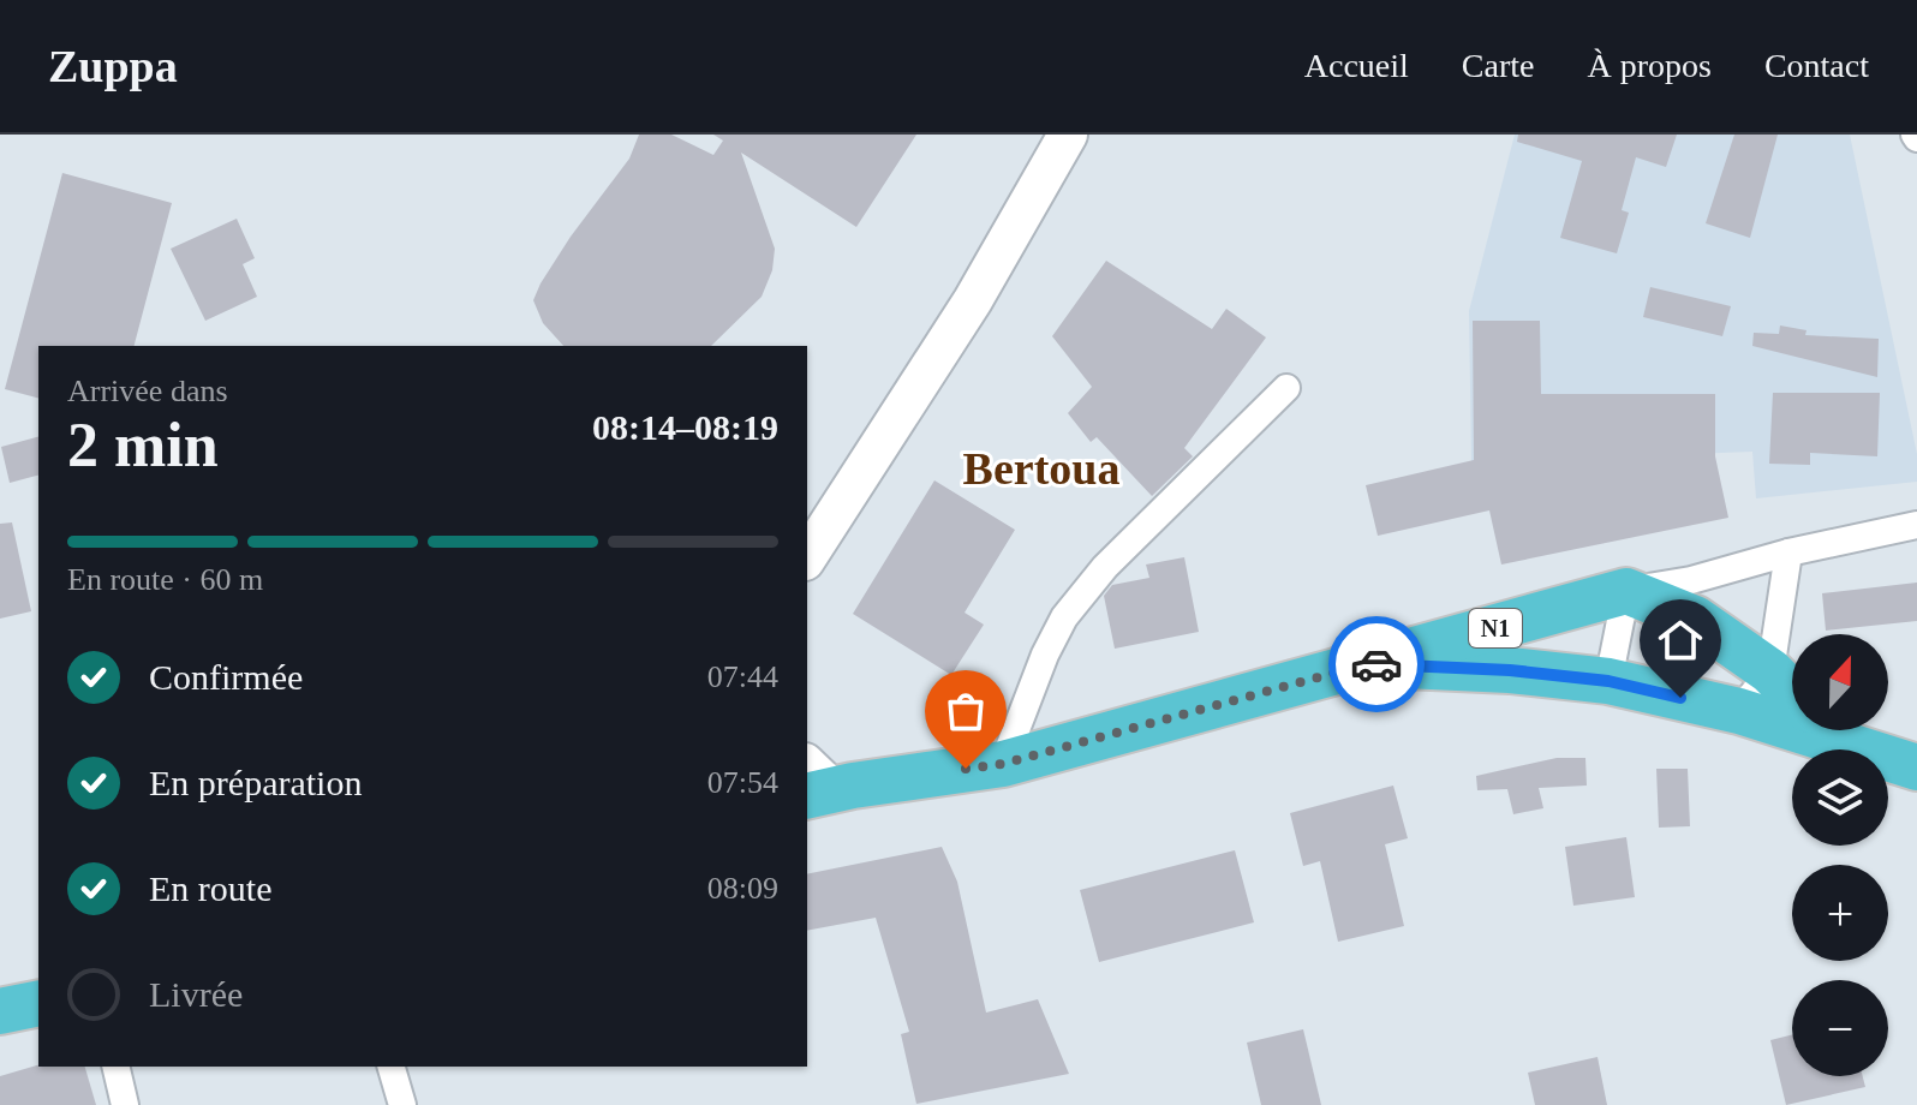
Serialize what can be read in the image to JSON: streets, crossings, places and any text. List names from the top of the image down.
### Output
{
  "streets": {
    "highway": ["N1"]
  },
  "districts": ["Bertoua"],
  "north": "top",
  "page": {
    "header": "Zuppa",
    "nav": [
      "Accueil",
      "Carte",
      "À propos",
      "Contact"
    ],
    "heading": ["2 min", "Arrivée dans", "08:14–08:19"],
    "bar": "En route · 60 m",
    "list": [
      ["Confirmée", "07:44"],
      ["En préparation", "07:54"],
      ["En route", "08:09"],
      "Livrée"
    ],
    "map_buttons": ["+", "−"]
  }
}
